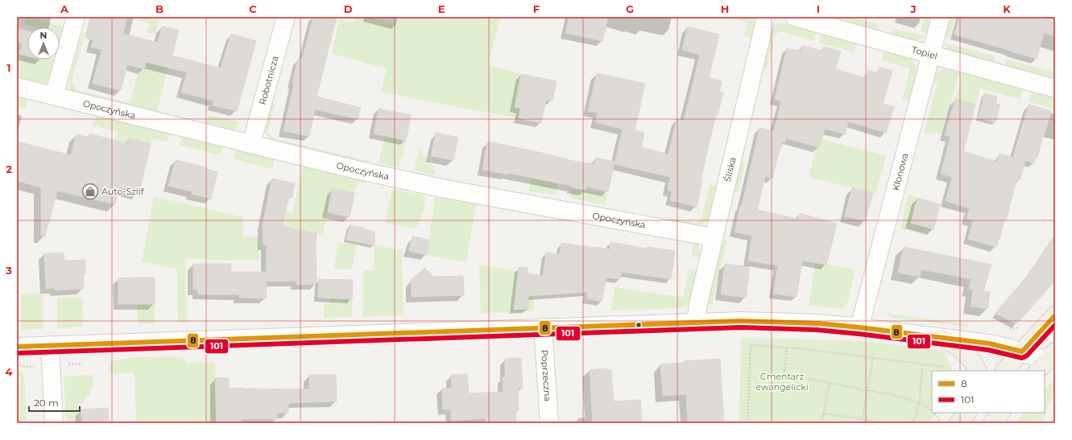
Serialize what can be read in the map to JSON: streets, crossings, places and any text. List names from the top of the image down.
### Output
{
  "streets": {
    "street": [
      "Topiel",
      "Robotnicza",
      "Opoczyńska",
      "Śliska",
      "Klonowa",
      "Poprzeczna"
    ]
  },
  "crossings": [
    ["Topiel", "Klonowa"],
    ["Robotnicza", "Opoczyńska"],
    ["Opoczyńska", "Śliska"]
  ],
  "parks": ["Cmentarz ewangelicki"],
  "places": {
    "shop": ["Auto-Szlif"]
  },
  "lines": ["transit line 8", "transit line 101"],
  "legend": ["8", "101"],
  "scale_bar": "20 m",
  "north": "top",
  "grid": {
    "columns": [
      "A",
      "B",
      "C",
      "D",
      "E",
      "F",
      "G",
      "H",
      "I",
      "J",
      "K"
    ],
    "rows": [
      "1",
      "2",
      "3",
      "4"
    ]
  }
}
